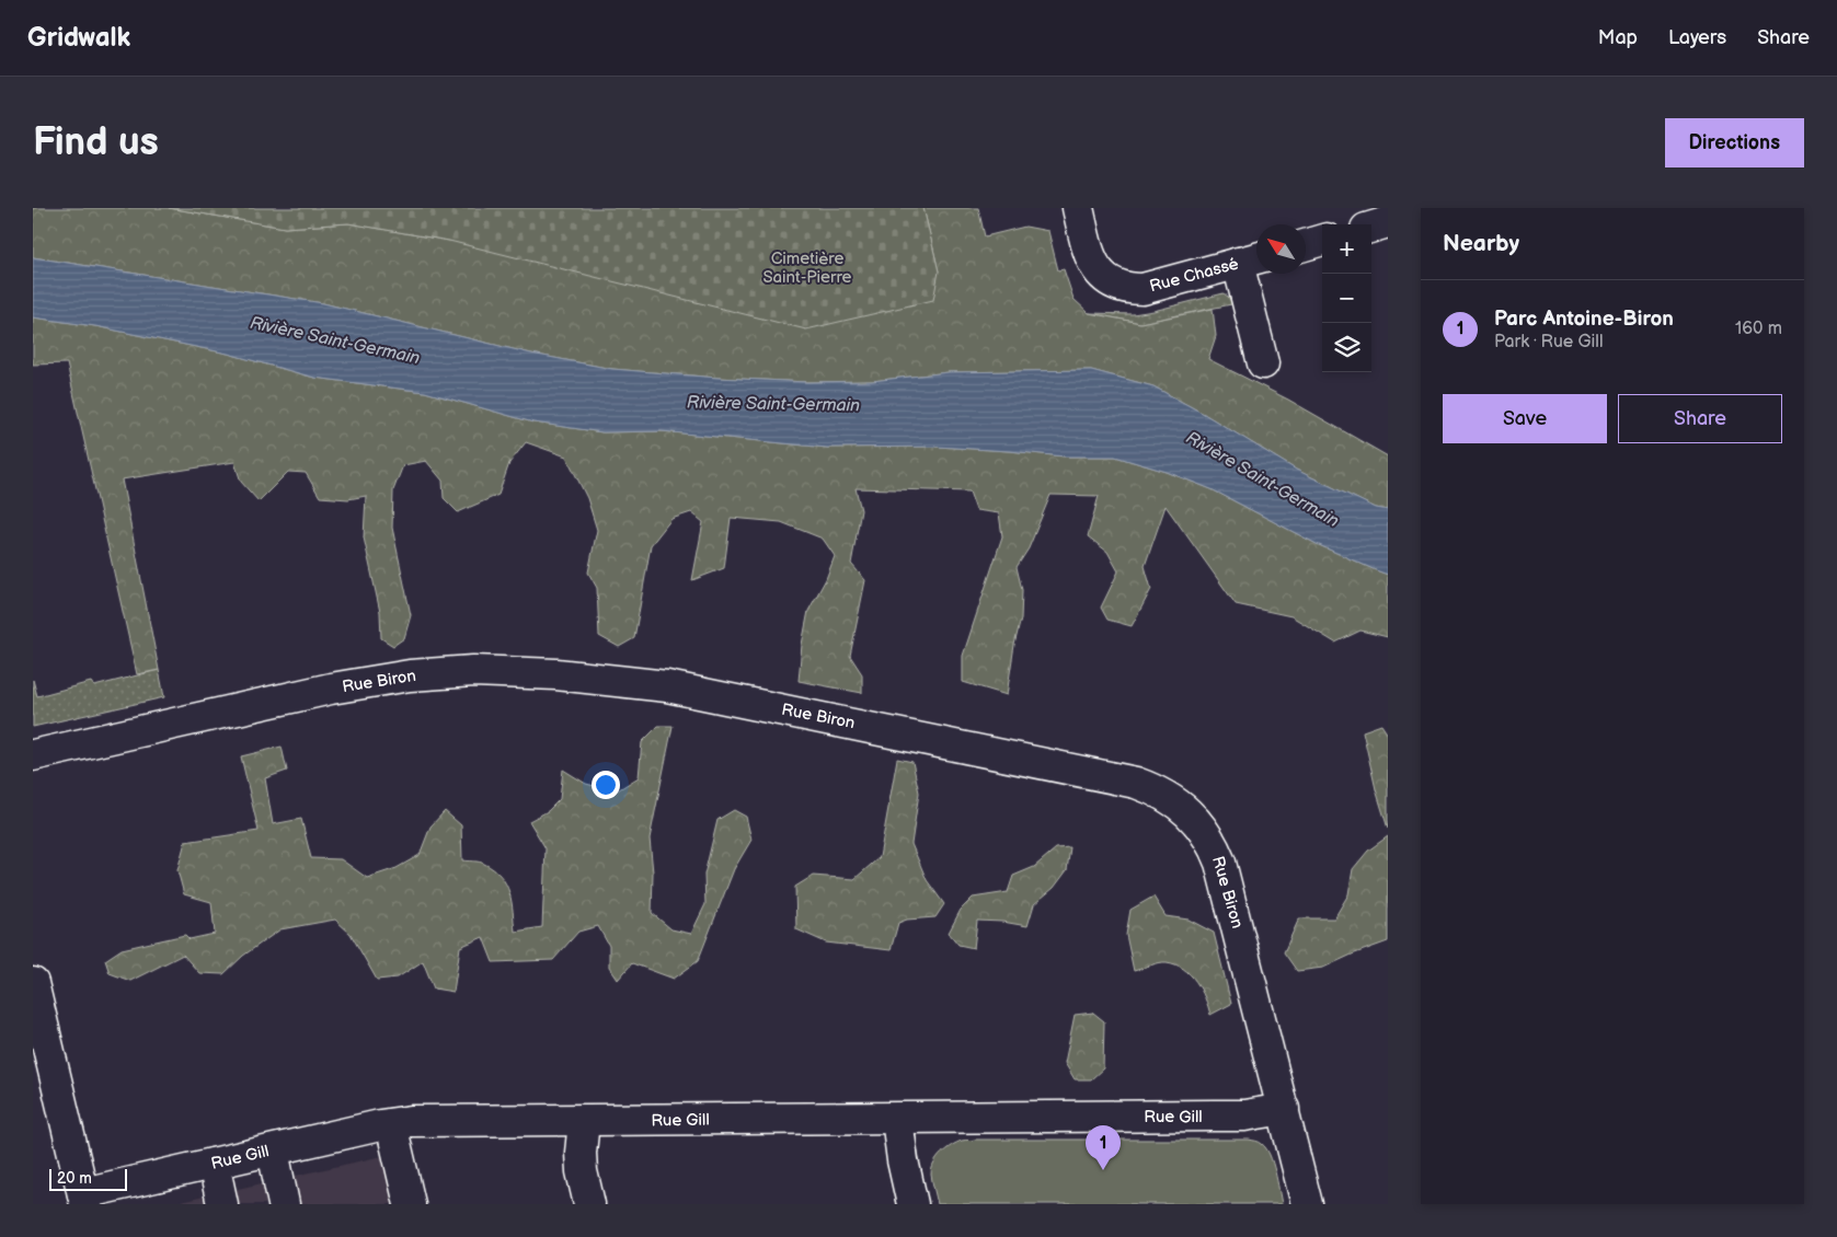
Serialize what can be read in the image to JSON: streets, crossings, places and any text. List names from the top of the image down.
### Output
{
  "streets": {
    "street": ["Rue Chassé", "Rue Biron", "Rue Gill"]
  },
  "crossings": [
    ["Rue Biron", "Rue Gill"]
  ],
  "water": ["Rivière Saint-Germain"],
  "parks": ["Cimetière Saint-Pierre"],
  "scale_bar": "20 m",
  "north": "top left",
  "page": {
    "header": "Gridwalk",
    "nav": ["Map", "Layers", "Share"],
    "buttons": [
      "Directions",
      ["Save", "Share"]
    ],
    "title": "Find us",
    "heading": "Nearby",
    "map_buttons": ["+", "−"],
    "list": [
      {
        "mark": "1",
        "name": "Parc Antoine-Biron",
        "note": "Park · Rue Gill",
        "value": "160 m"
      }
    ],
    "pins": "1",
    "scale": "20 m"
  }
}
